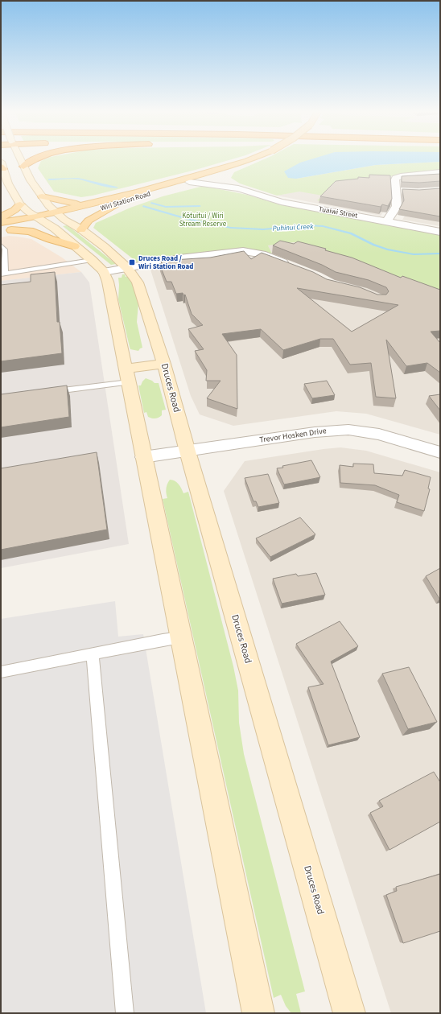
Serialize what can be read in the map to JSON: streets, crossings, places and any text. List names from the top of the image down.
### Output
{
  "streets": {
    "main road": ["Wiri Station Road", "Druces Road"],
    "street": ["Tuaiwi Street", "Trevor Hosken Drive"]
  },
  "crossings": [
    ["Wiri Station Road", "Tuaiwi Street"],
    ["Wiri Station Road", "Druces Road"],
    ["Druces Road", "Trevor Hosken Drive"]
  ],
  "water": ["Puhinui Creek"],
  "parks": ["Kōtuitui / Wiri Stream Reserve"],
  "places": {
    "transit": ["Druces Road / Wiri Station Road"]
  }
}
